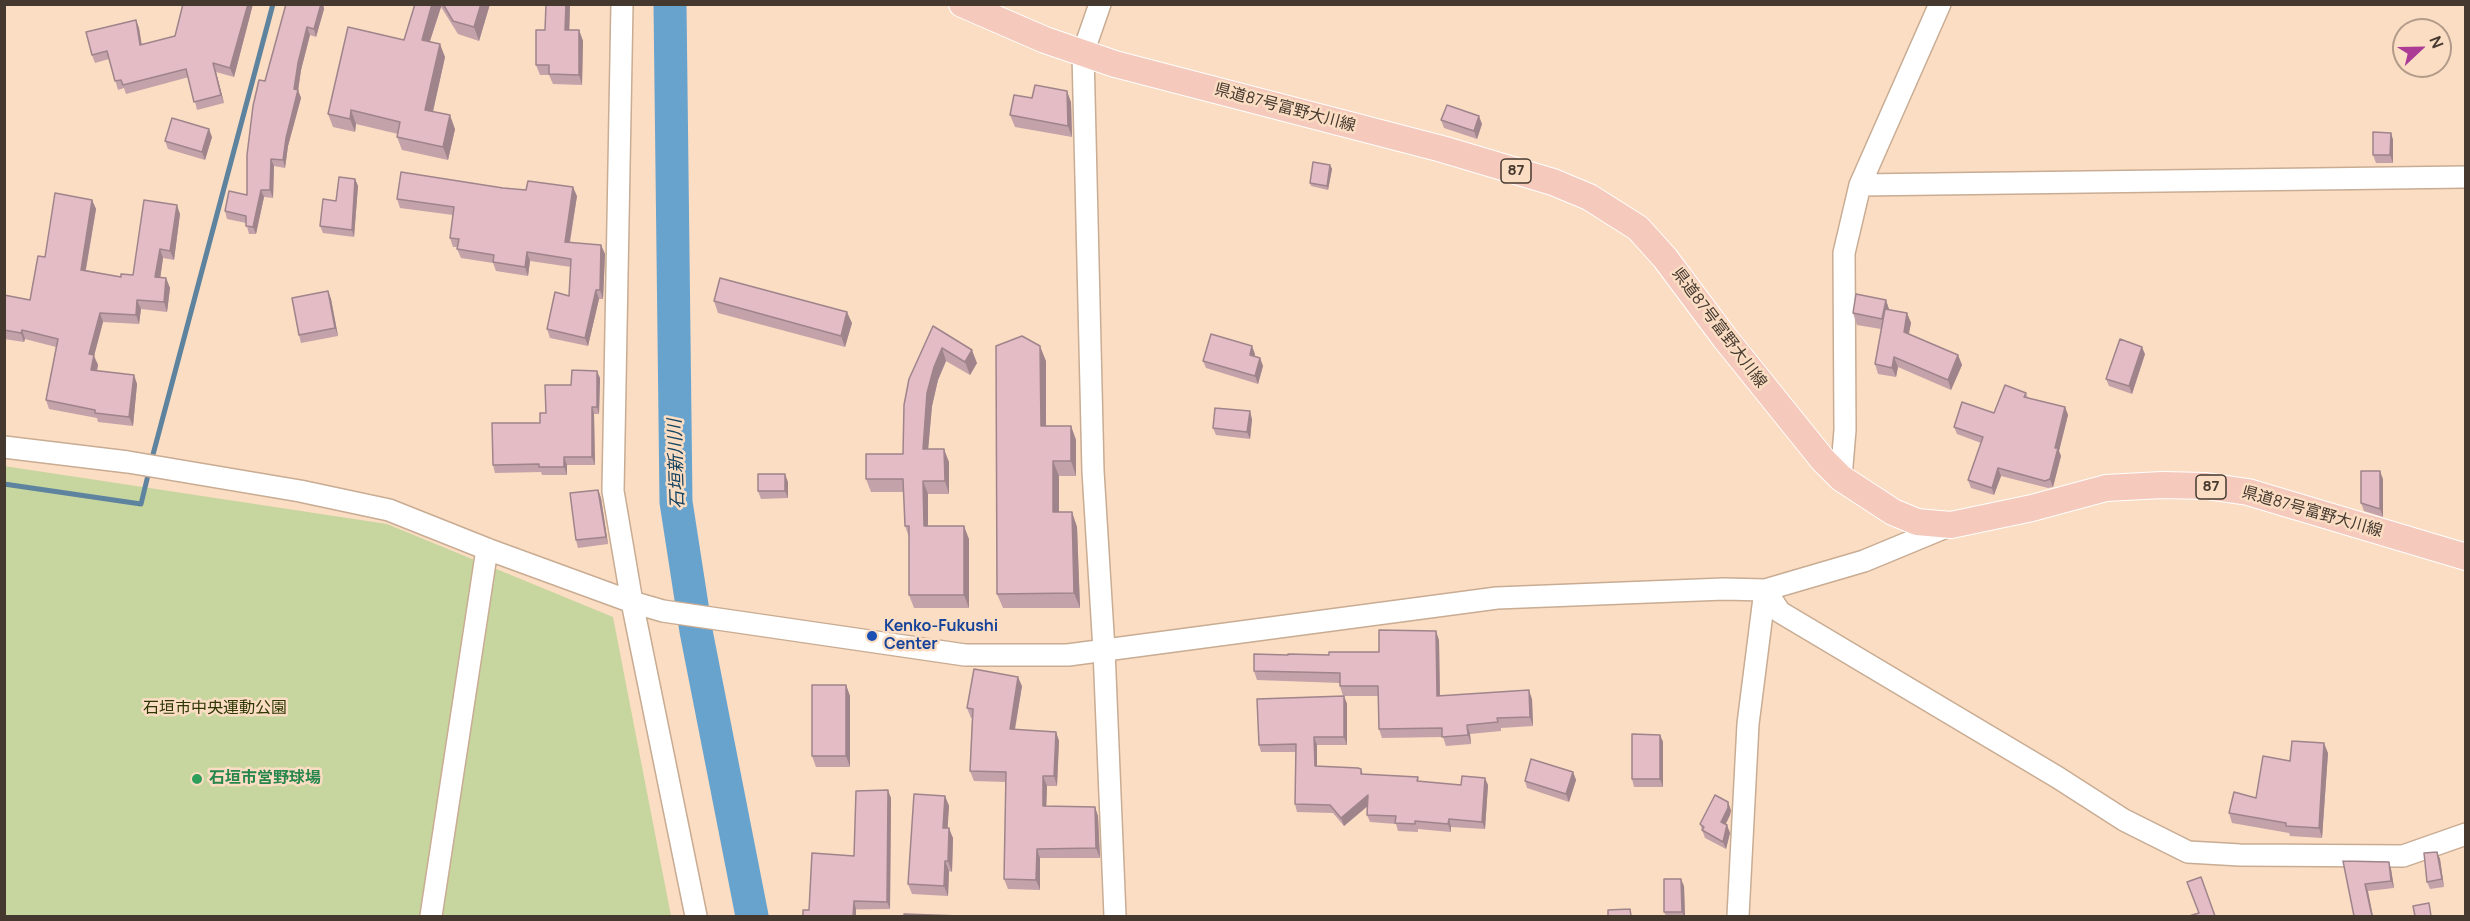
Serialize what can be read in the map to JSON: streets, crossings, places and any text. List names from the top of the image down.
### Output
{
  "streets": {
    "main road": ["県道87号富野大川線", "87"]
  },
  "water": ["石垣新川川"],
  "parks": ["石垣市中央運動公園"],
  "places": ["Kenko-Fukushi Center", "石垣市営野球場"],
  "north": "right"
}
